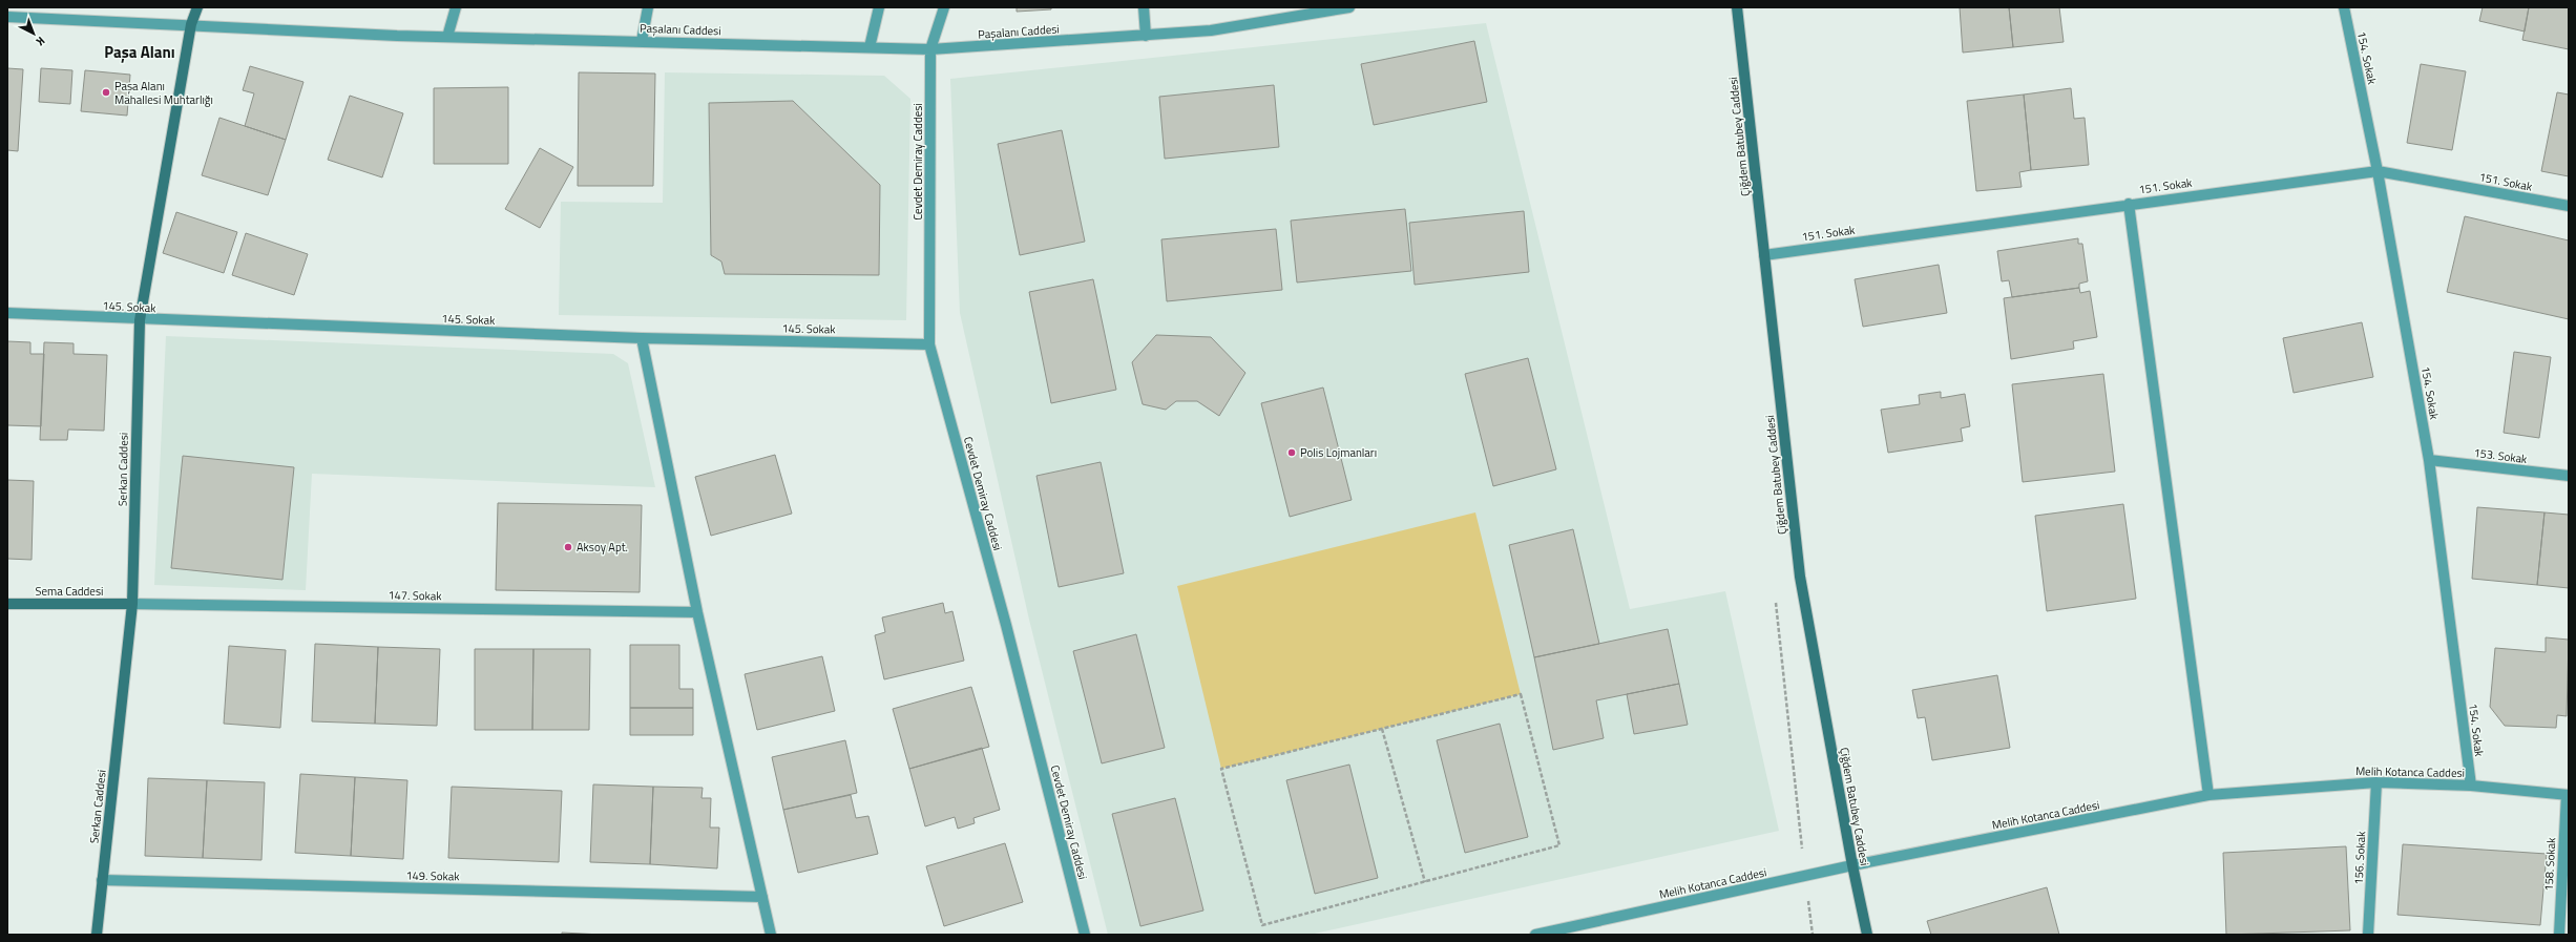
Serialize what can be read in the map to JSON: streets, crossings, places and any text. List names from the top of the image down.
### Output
{
  "streets": {
    "main road": ["Çiğdem Batubey Caddesi", "Serkan Caddesi", "Sema Caddesi"],
    "street": [
      "Paşalanı Caddesi",
      "154. Sokak",
      "Cevdet Demiray Caddesi",
      "151. Sokak",
      "145. Sokak",
      "153. Sokak",
      "147. Sokak",
      "Melih Kotanca Caddesi",
      "156. Sokak",
      "158. Sokak",
      "149. Sokak"
    ]
  },
  "crossings": [
    ["Paşalanı Caddesi", "Cevdet Demiray Caddesi"],
    ["Paşalanı Caddesi", "Serkan Caddesi"],
    ["154. Sokak", "151. Sokak"],
    ["154. Sokak", "153. Sokak"],
    ["154. Sokak", "Melih Kotanca Caddesi"],
    ["Çiğdem Batubey Caddesi", "151. Sokak"],
    ["Çiğdem Batubey Caddesi", "Melih Kotanca Caddesi"],
    ["Cevdet Demiray Caddesi", "145. Sokak"],
    ["145. Sokak", "Serkan Caddesi"],
    ["Serkan Caddesi", "Sema Caddesi"],
    ["Serkan Caddesi", "147. Sokak"],
    ["Serkan Caddesi", "149. Sokak"],
    ["Sema Caddesi", "147. Sokak"],
    ["Melih Kotanca Caddesi", "156. Sokak"],
    ["Melih Kotanca Caddesi", "158. Sokak"]
  ],
  "districts": ["Paşa Alanı"],
  "places": ["Paşa Alanı Mahallesi Muhtarlığı", "Polis Lojmanları", "Aksoy Apt."],
  "north": "bottom right"
}
